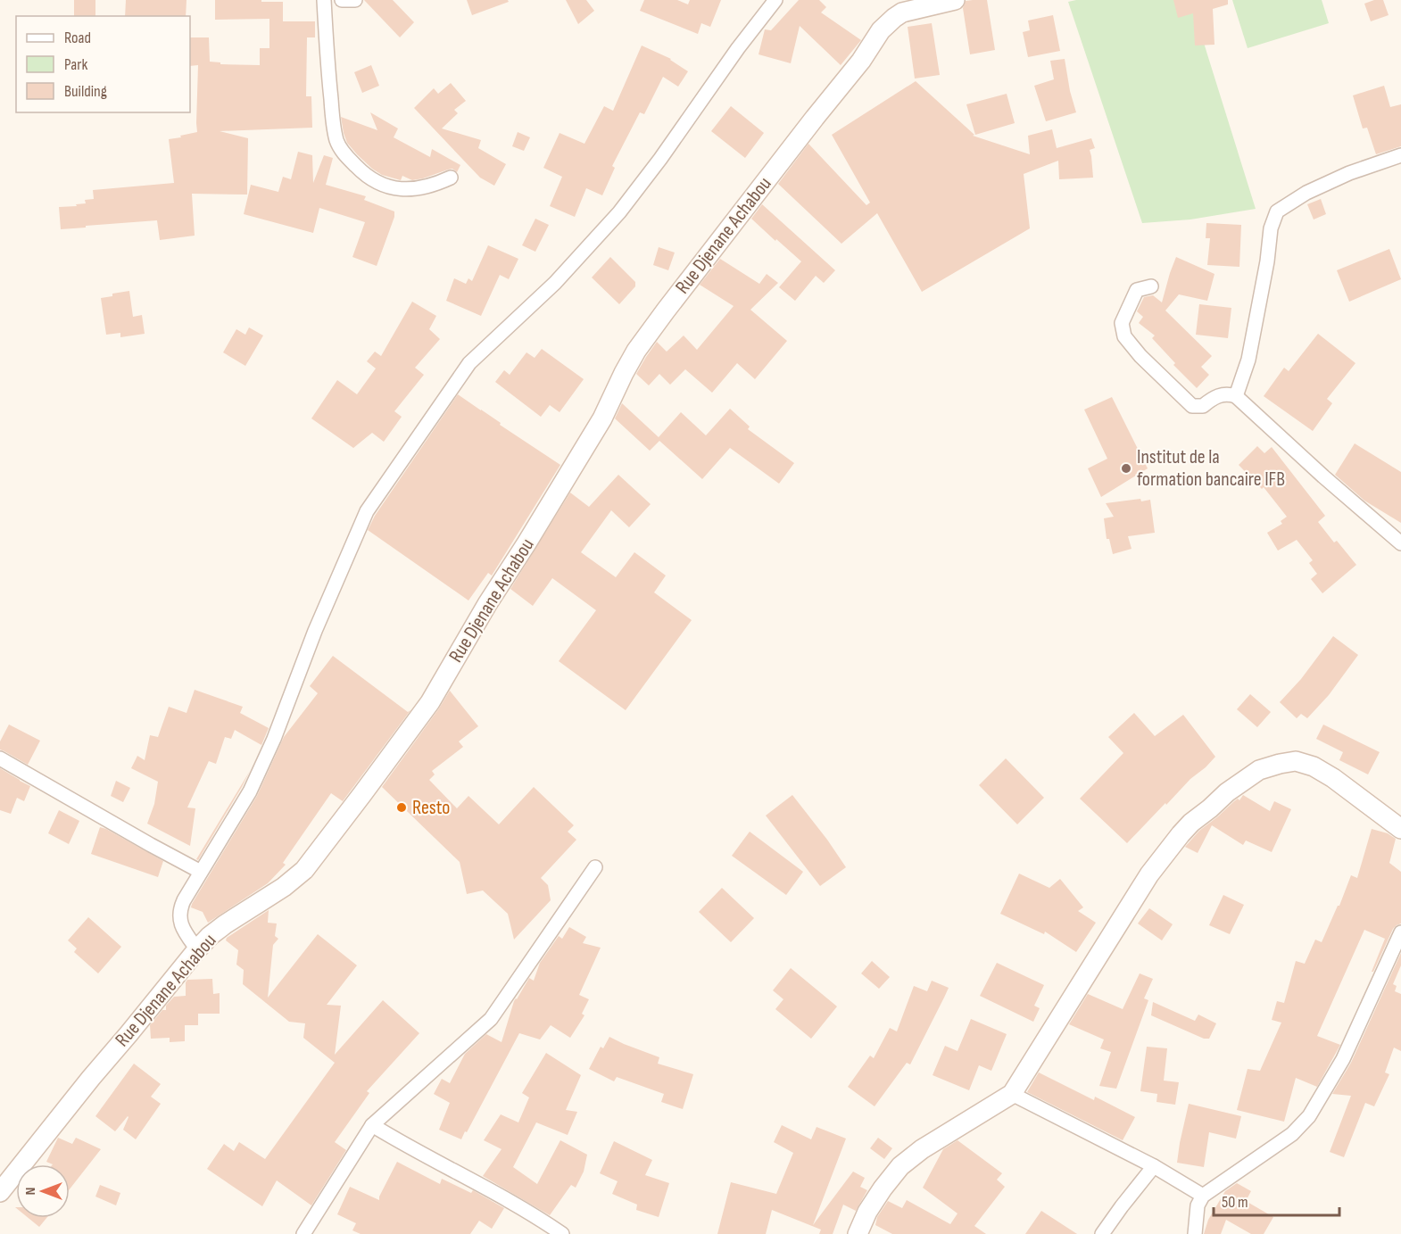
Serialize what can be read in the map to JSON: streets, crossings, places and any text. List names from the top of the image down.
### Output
{
  "streets": {
    "main road": ["Rue Djenane Achabou"]
  },
  "places": ["Institut de la formation bancaire IFB", "Resto"],
  "legend": ["Road", "Park", "Building"],
  "scale_bar": "50 m",
  "north": "left"
}
